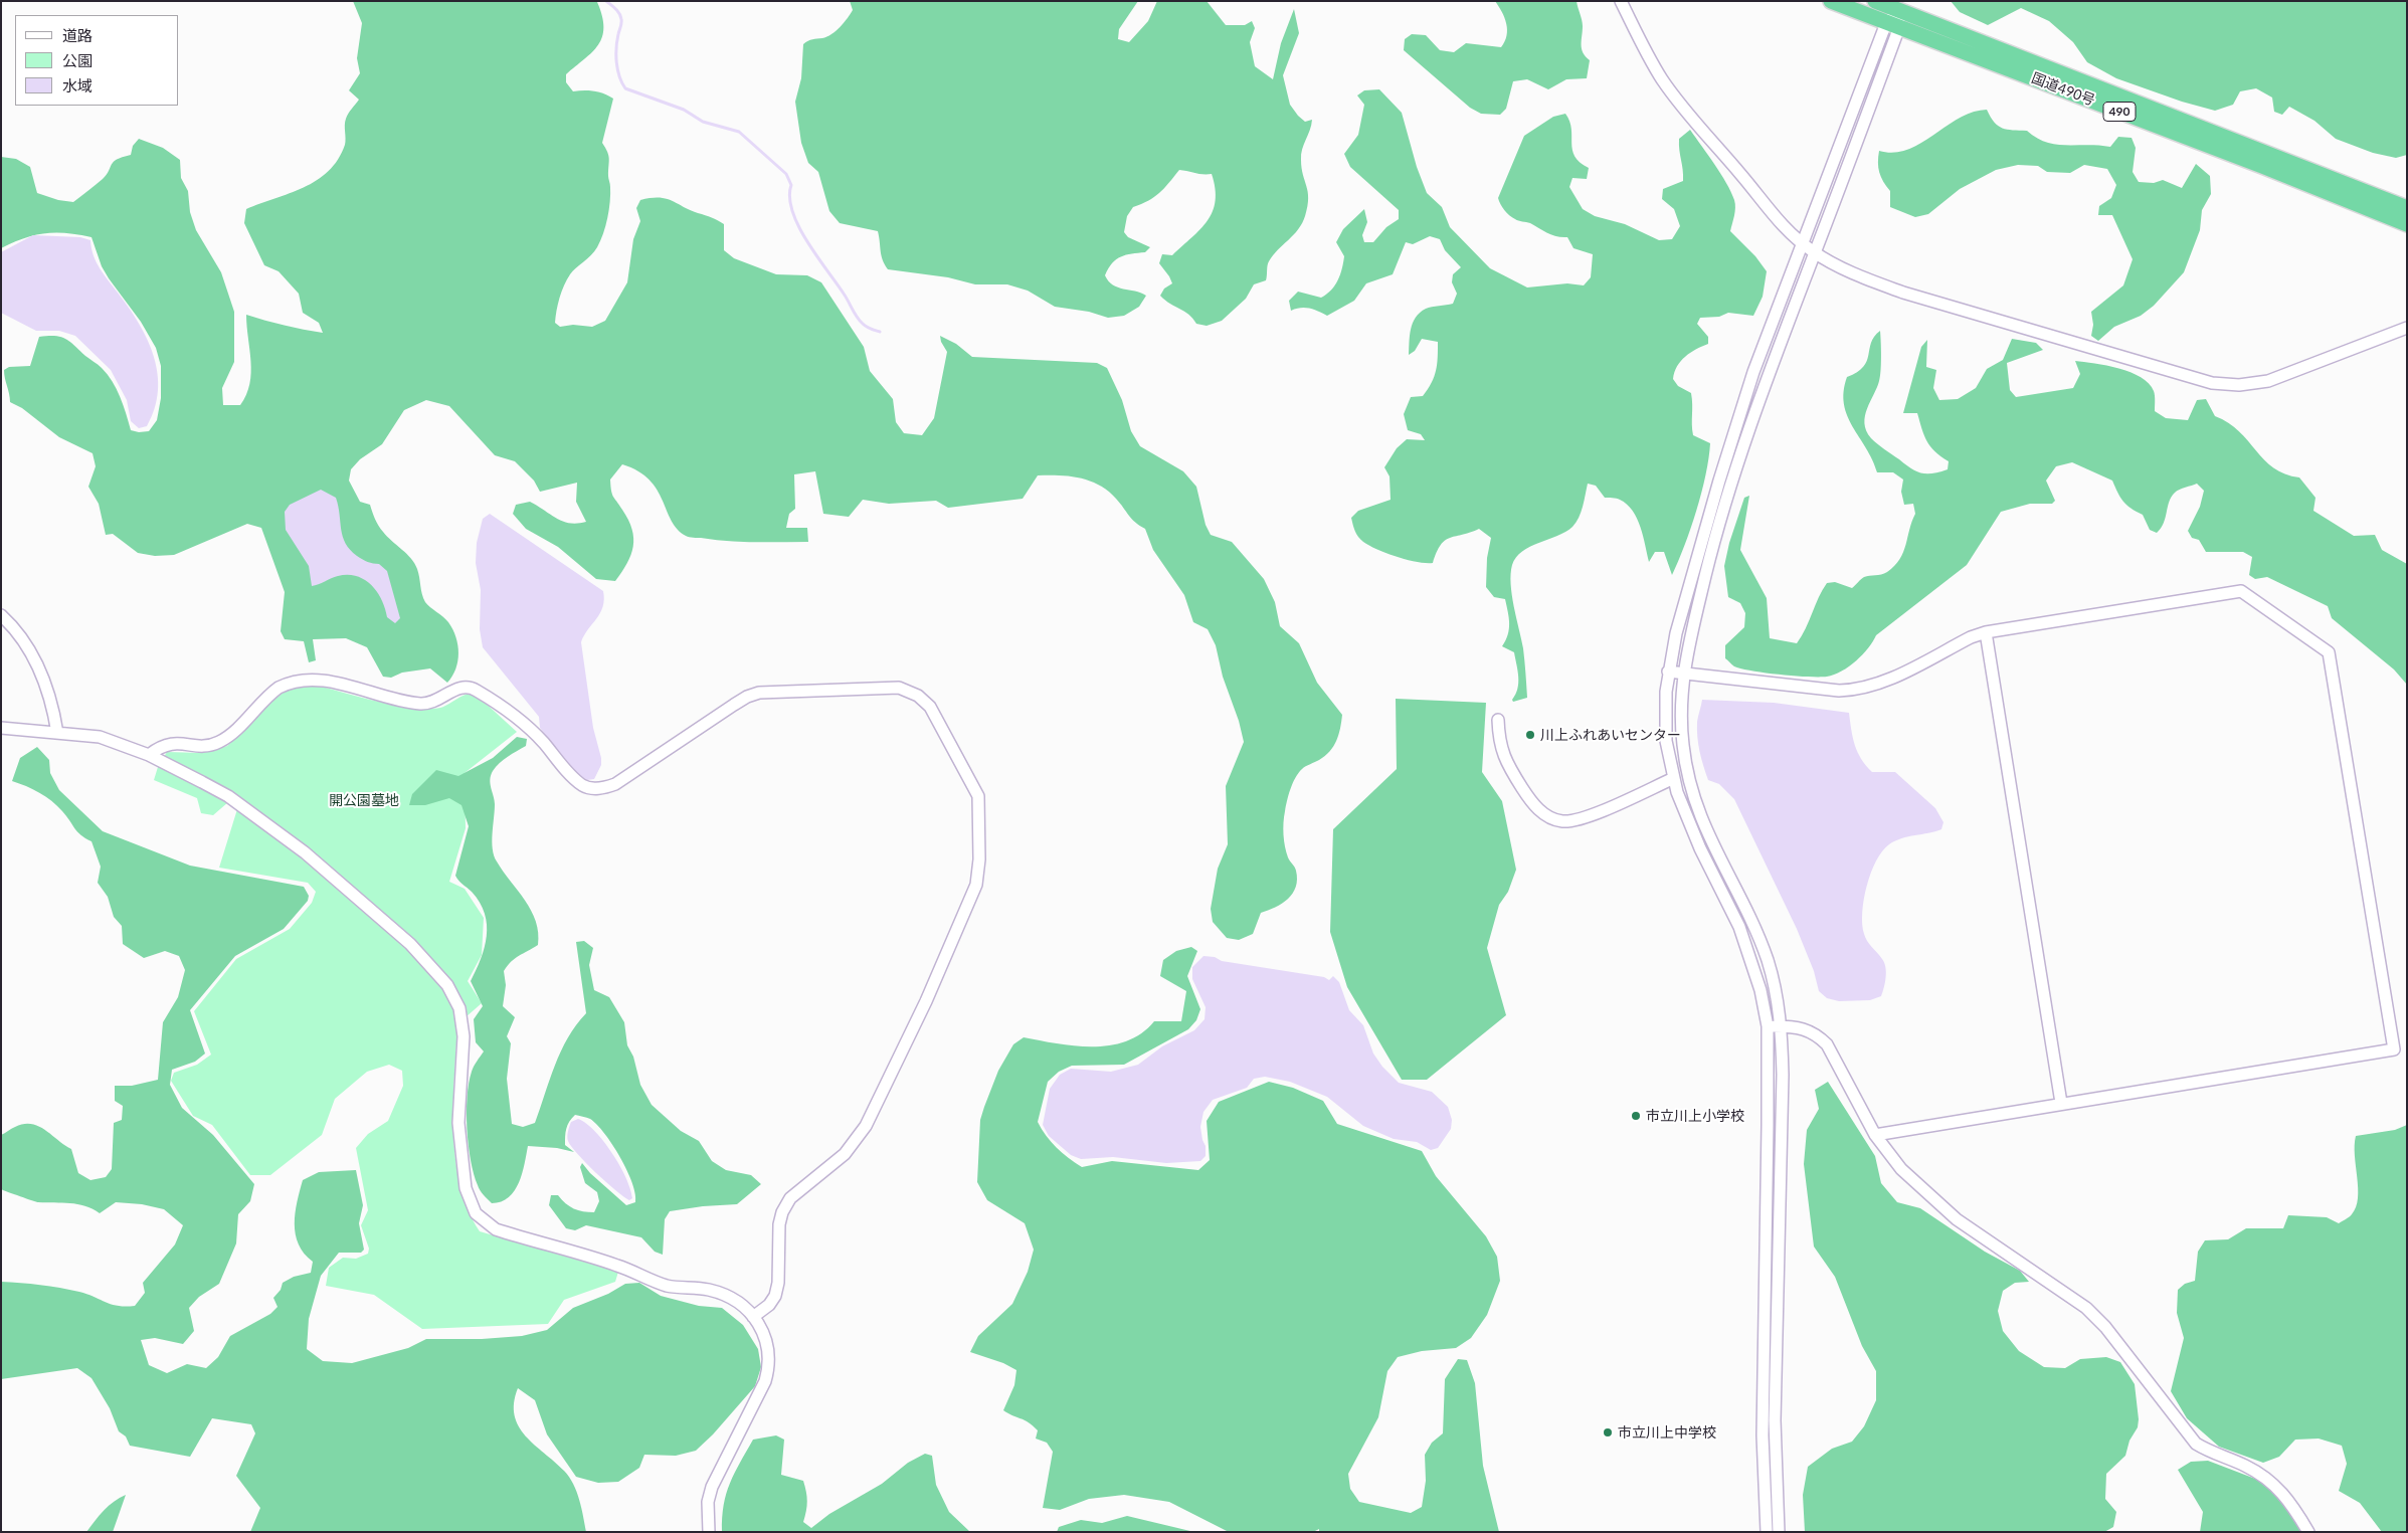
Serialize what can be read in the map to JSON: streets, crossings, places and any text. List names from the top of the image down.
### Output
{
  "streets": {
    "highway": ["国道490号", "490"]
  },
  "parks": ["開公園墓地"],
  "places": ["川上ふれあいセンター", "市立川上小学校", "市立川上中学校"],
  "legend": ["道路", "公園", "水域"]
}
